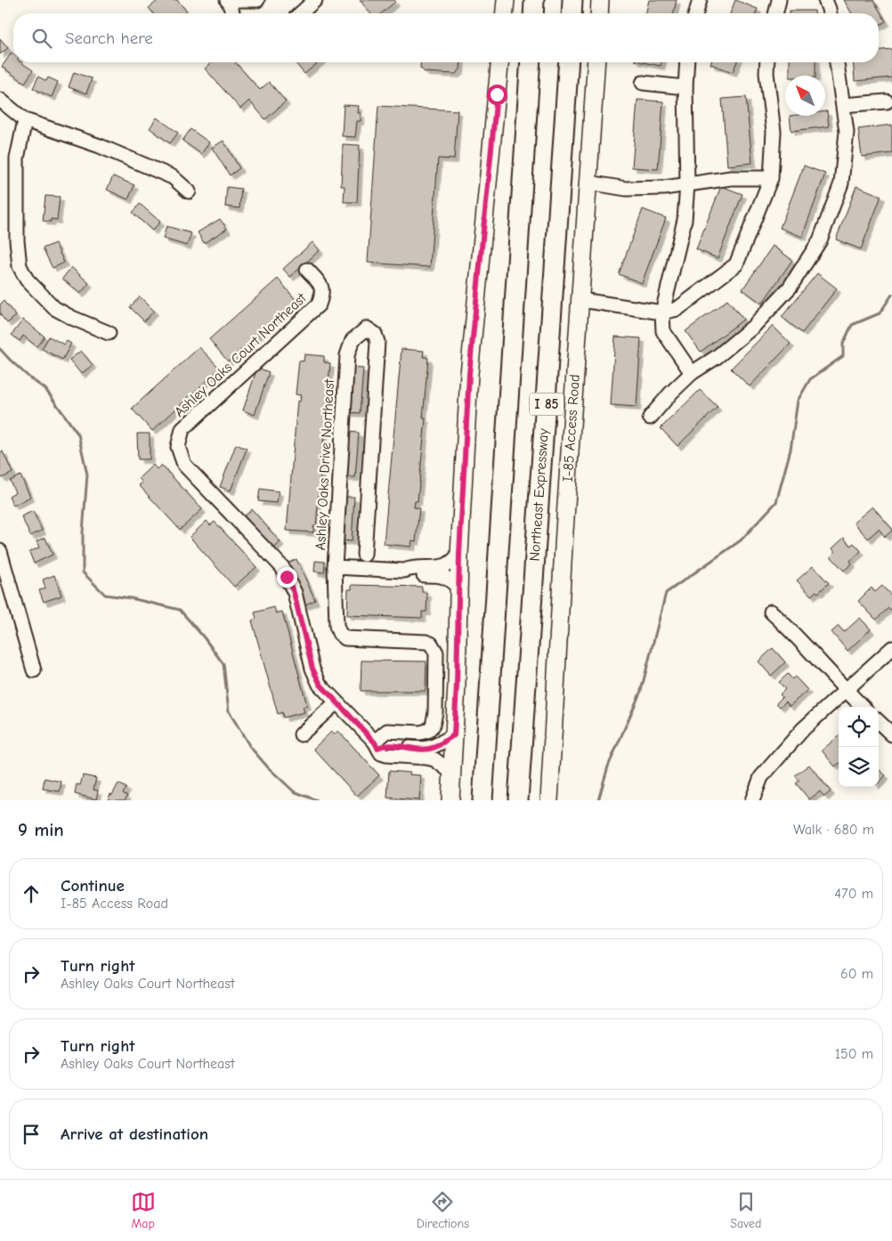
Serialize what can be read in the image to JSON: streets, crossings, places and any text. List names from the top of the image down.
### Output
{
  "streets": {
    "highway": ["I 85", "Northeast Expressway"],
    "main road": ["I-85 Access Road"],
    "street": ["Ashley Oaks Court Northeast", "Ashley Oaks Drive Northeast"]
  },
  "north": "top left",
  "page": {
    "search": "Search here",
    "heading": ["9 min", "Walk · 680 m"],
    "list": [
      ["Continue", "I-85 Access Road", "470 m"],
      ["Turn right", "Ashley Oaks Court Northeast", "60 m"],
      ["Turn right", "Ashley Oaks Court Northeast", "150 m"],
      "Arrive at destination"
    ],
    "nav": ["Map", "Directions", "Saved"]
  }
}
